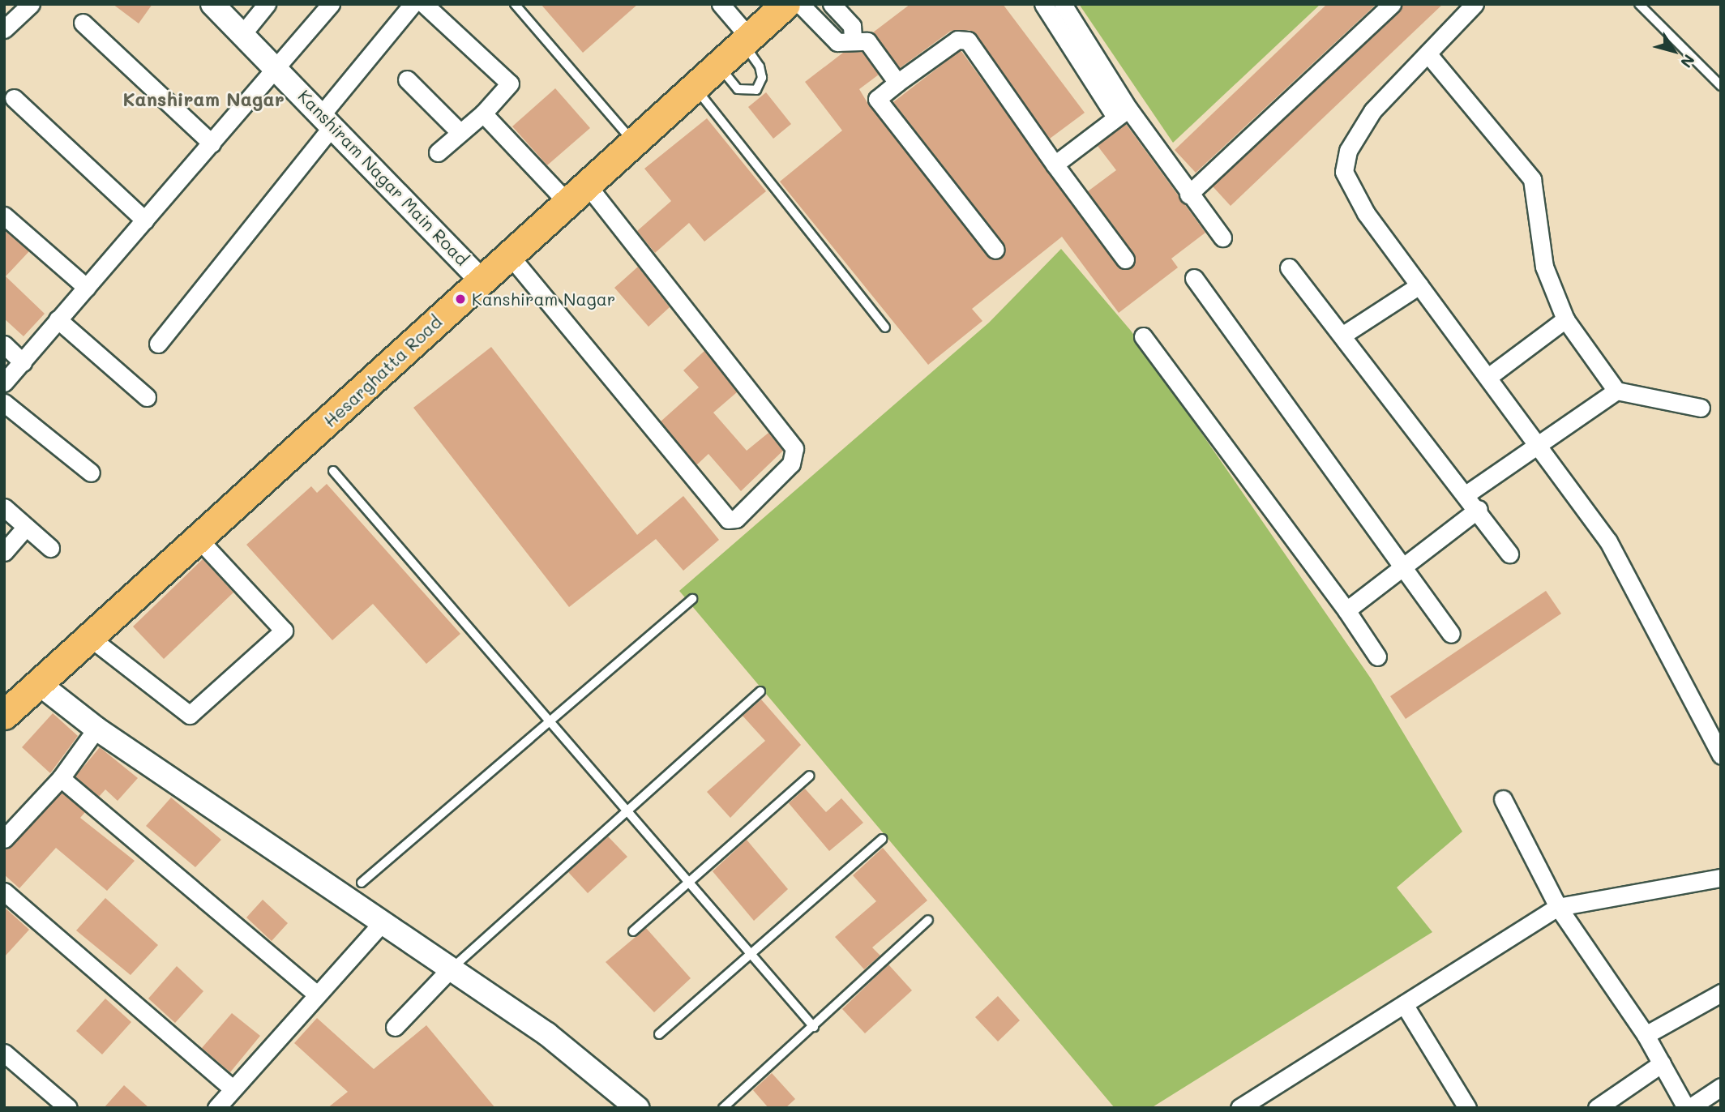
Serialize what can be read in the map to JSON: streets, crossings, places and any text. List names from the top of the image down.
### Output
{
  "streets": {
    "main road": ["Hesarghatta Road"],
    "street": ["Kanshiram Nagar Main Road"]
  },
  "crossings": [
    ["Kanshiram Nagar Main Road", "Hesarghatta Road"]
  ],
  "districts": ["Kanshiram Nagar"],
  "places": ["Kanshiram Nagar"],
  "north": "bottom right"
}
